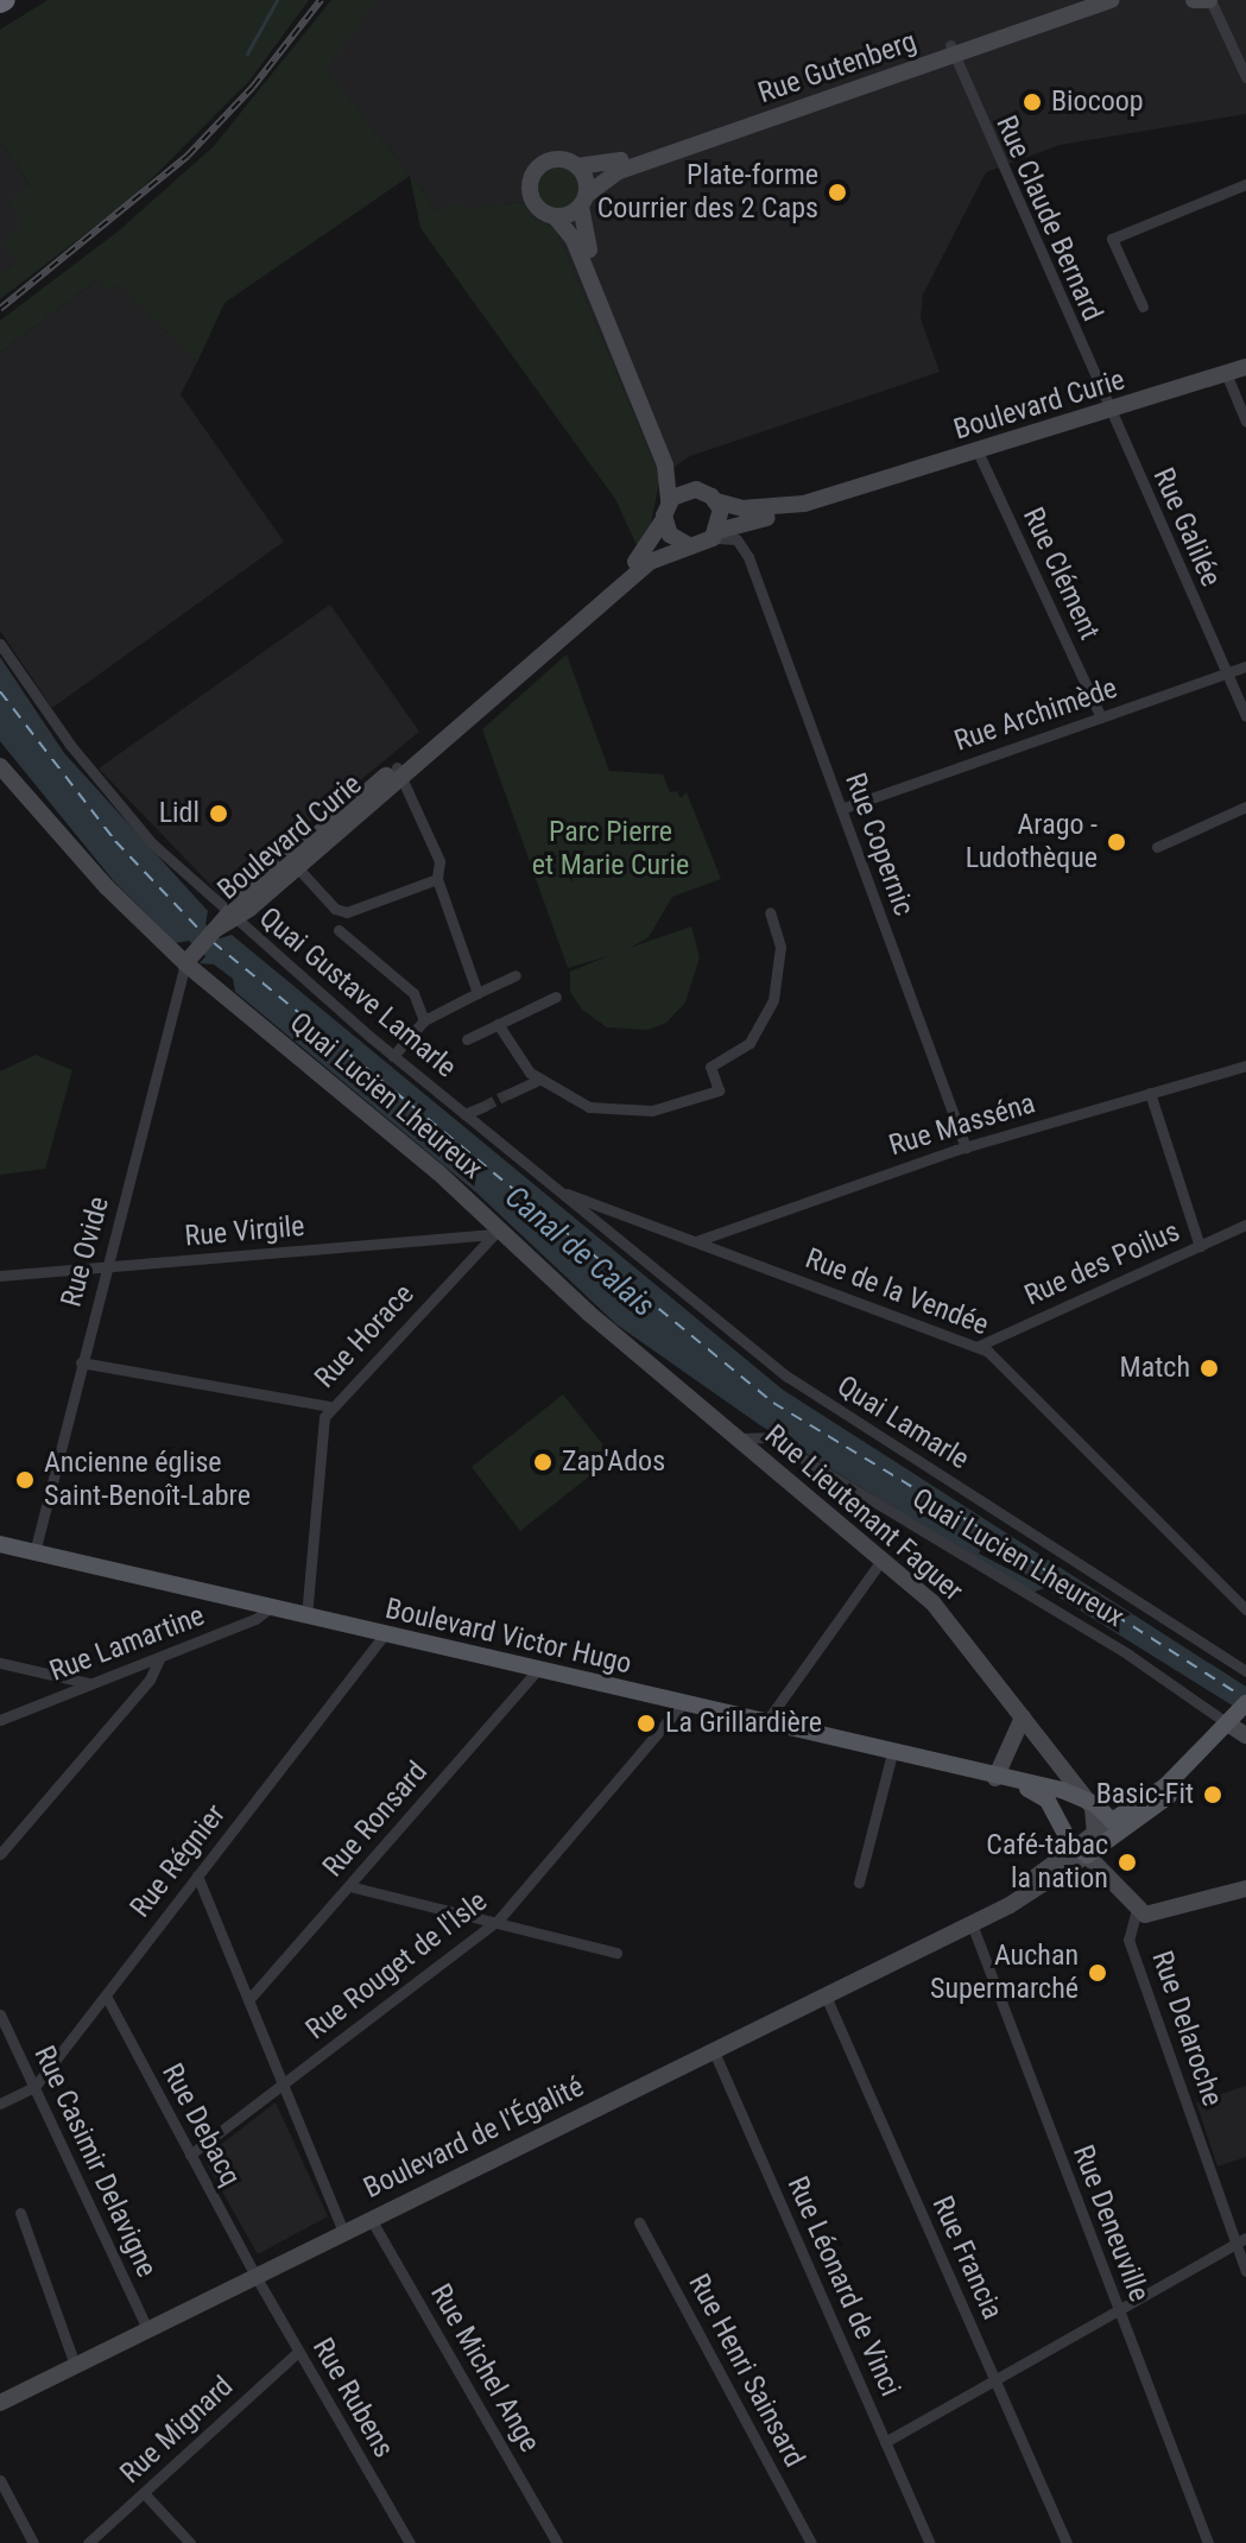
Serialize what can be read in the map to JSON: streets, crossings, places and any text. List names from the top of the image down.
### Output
{
  "streets": {
    "main road": ["Boulevard Victor Hugo", "Boulevard de l'Égalité"],
    "street": [
      "Rue Gutenberg",
      "Rue Claude Bernard",
      "Boulevard Curie",
      "Rue Galilée",
      "Rue Clément",
      "Rue Archimède",
      "Rue Copernic",
      "Quai Gustave Lamarle",
      "Quai Lucien Lheureux",
      "Rue Masséna",
      "Rue Virgile",
      "Rue Ovide",
      "Rue des Poilus",
      "Rue de la Vendée",
      "Rue Horace",
      "Quai Lamarle",
      "Rue Lieutenant Faguer",
      "Rue Lamartine",
      "Rue Ronsard",
      "Rue Régnier",
      "Rue Rouget de l'Isle",
      "Rue Delaroche",
      "Rue Debacq",
      "Rue Casimir Delavigne",
      "Rue Deneuville",
      "Rue Francia",
      "Rue Léonard de Vinci",
      "Rue Michel Ange",
      "Rue Henri Sainsard",
      "Rue Rubens",
      "Rue Mignard"
    ]
  },
  "crossings": [
    ["Rue Gutenberg", "Rue Claude Bernard"],
    ["Rue Claude Bernard", "Boulevard Curie"],
    ["Rue Claude Bernard", "Rue Galilée"],
    ["Boulevard Curie", "Rue Galilée"],
    ["Boulevard Curie", "Rue Clément"],
    ["Boulevard Curie", "Quai Gustave Lamarle"],
    ["Boulevard Curie", "Quai Lucien Lheureux"],
    ["Boulevard Curie", "Rue Ovide"],
    ["Rue Galilée", "Rue Archimède"],
    ["Rue Clément", "Rue Archimède"],
    ["Rue Archimède", "Rue Copernic"],
    ["Rue Copernic", "Rue Masséna"],
    ["Quai Gustave Lamarle", "Rue de la Vendée"],
    ["Quai Gustave Lamarle", "Quai Lamarle"],
    ["Quai Lucien Lheureux", "Rue Virgile"],
    ["Quai Lucien Lheureux", "Rue Ovide"],
    ["Quai Lucien Lheureux", "Rue Horace"],
    ["Quai Lucien Lheureux", "Rue Lieutenant Faguer"],
    ["Quai Lucien Lheureux", "Boulevard de l'Égalité"],
    ["Rue Masséna", "Rue de la Vendée"],
    ["Rue Virgile", "Rue Ovide"],
    ["Rue Virgile", "Rue Horace"],
    ["Rue Ovide", "Boulevard Victor Hugo"],
    ["Rue des Poilus", "Rue de la Vendée"],
    ["Rue de la Vendée", "Quai Lamarle"],
    ["Rue Horace", "Boulevard Victor Hugo"],
    ["Rue Lieutenant Faguer", "Boulevard Victor Hugo"],
    ["Boulevard Victor Hugo", "Rue Lamartine"],
    ["Boulevard Victor Hugo", "Rue Ronsard"],
    ["Boulevard Victor Hugo", "Rue Régnier"],
    ["Boulevard Victor Hugo", "Rue Rouget de l'Isle"],
    ["Boulevard Victor Hugo", "Rue Delaroche"],
    ["Boulevard Victor Hugo", "Boulevard de l'Égalité"],
    ["Rue Régnier", "Rue Debacq"],
    ["Rue Régnier", "Rue Casimir Delavigne"],
    ["Rue Rouget de l'Isle", "Rue Debacq"],
    ["Rue Delaroche", "Boulevard de l'Égalité"],
    ["Rue Debacq", "Boulevard de l'Égalité"],
    ["Rue Debacq", "Rue Rubens"],
    ["Boulevard de l'Égalité", "Rue Casimir Delavigne"],
    ["Boulevard de l'Égalité", "Rue Deneuville"],
    ["Boulevard de l'Égalité", "Rue Francia"],
    ["Boulevard de l'Égalité", "Rue Léonard de Vinci"],
    ["Boulevard de l'Égalité", "Rue Michel Ange"],
    ["Boulevard de l'Égalité", "Rue Rubens"],
    ["Rue Rubens", "Rue Mignard"]
  ],
  "water": ["Canal de Calais"],
  "parks": ["Parc Pierre et Marie Curie"],
  "places": [
    "Biocoop",
    "Plate-forme Courrier des 2 Caps",
    "Lidl",
    "Arago - Ludothèque",
    "Match",
    "Zap'Ados",
    "Ancienne église Saint-Benoît-Labre",
    "La Grillardière",
    "Basic-Fit",
    "Café-tabac la nation",
    "Auchan Supermarché"
  ]
}
